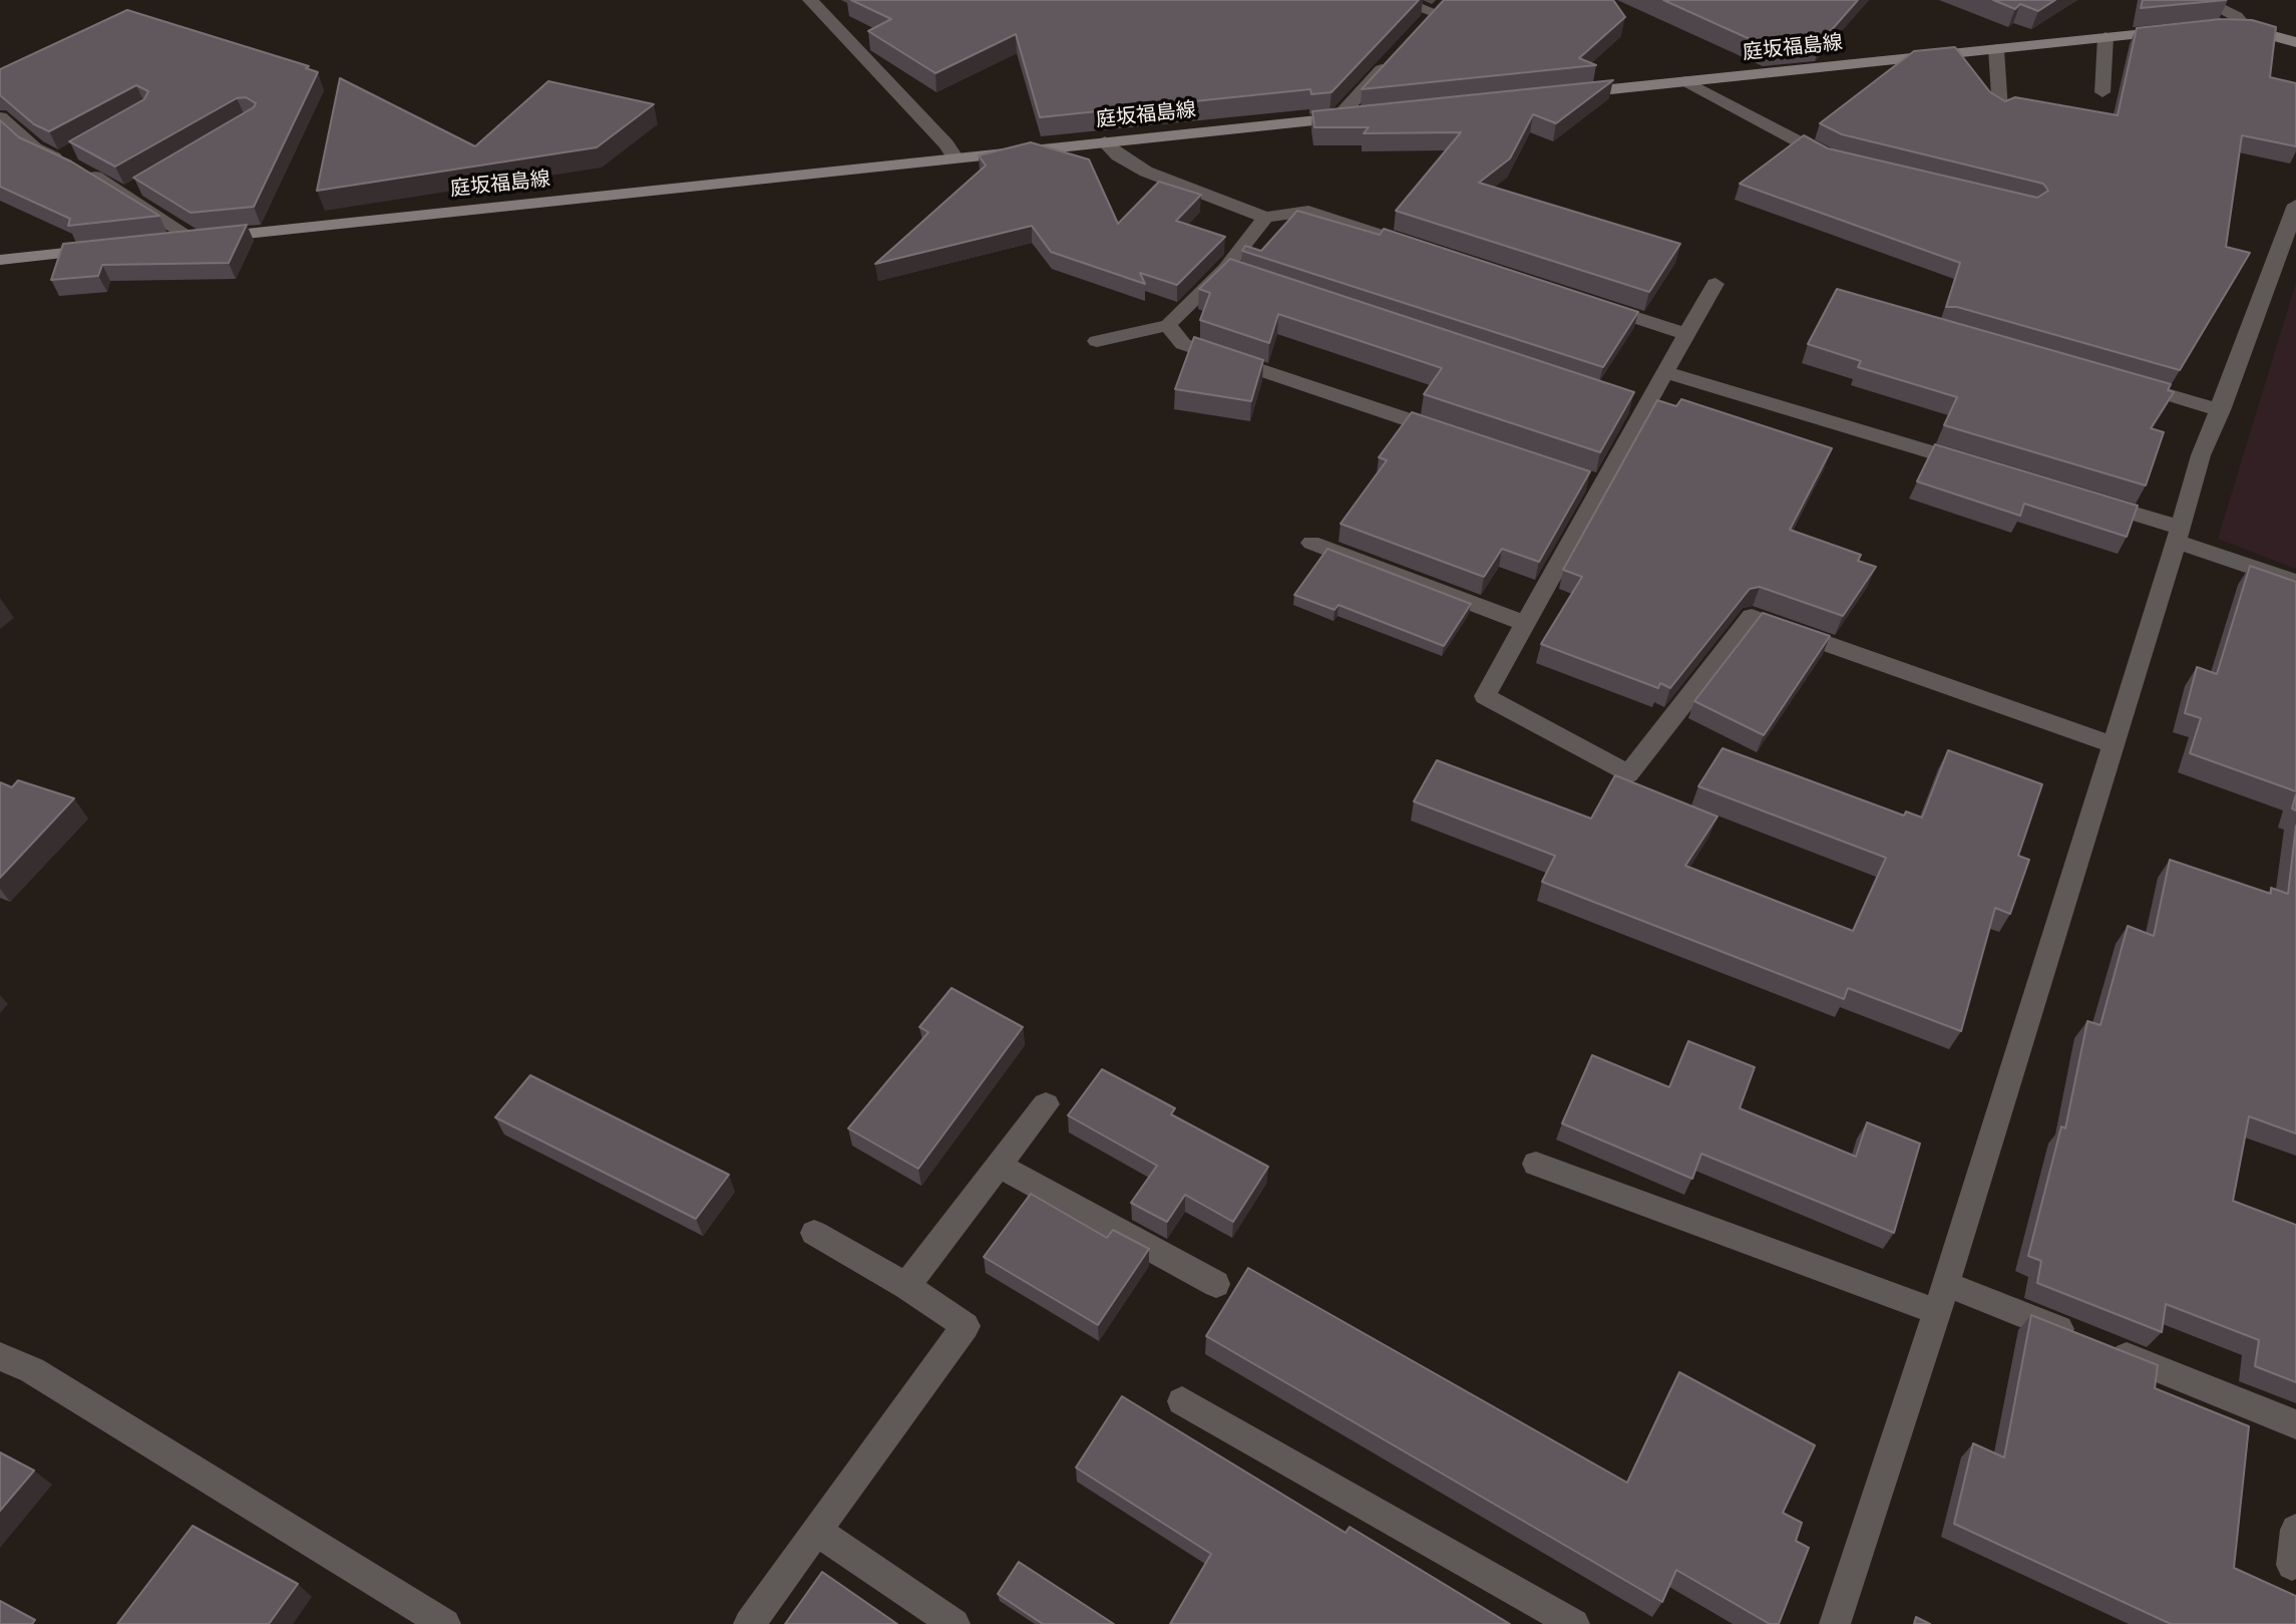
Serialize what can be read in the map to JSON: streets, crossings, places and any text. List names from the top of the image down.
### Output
{
  "streets": {
    "main road": ["庭坂福島線"]
  }
}
